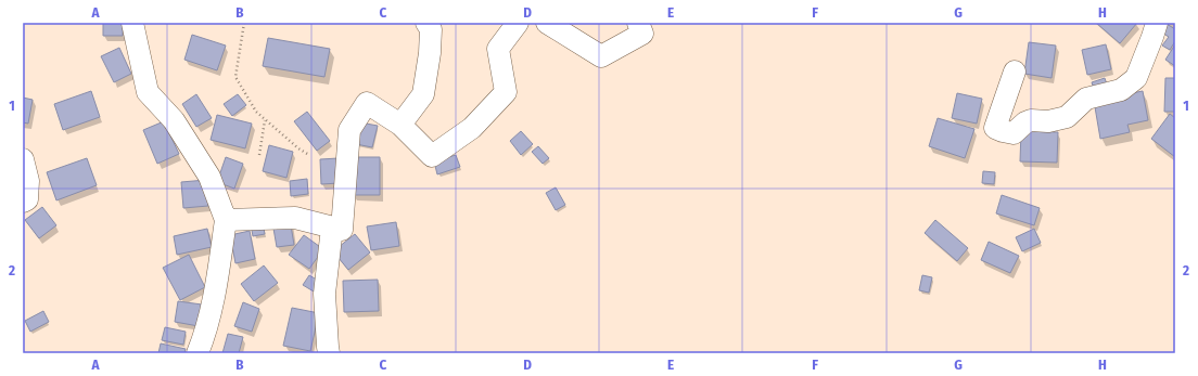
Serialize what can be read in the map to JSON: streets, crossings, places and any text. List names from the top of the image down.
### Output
{
  "grid": {
    "columns": [
      "A",
      "B",
      "C",
      "D",
      "E",
      "F",
      "G",
      "H"
    ],
    "rows": ["1", "2"]
  }
}
